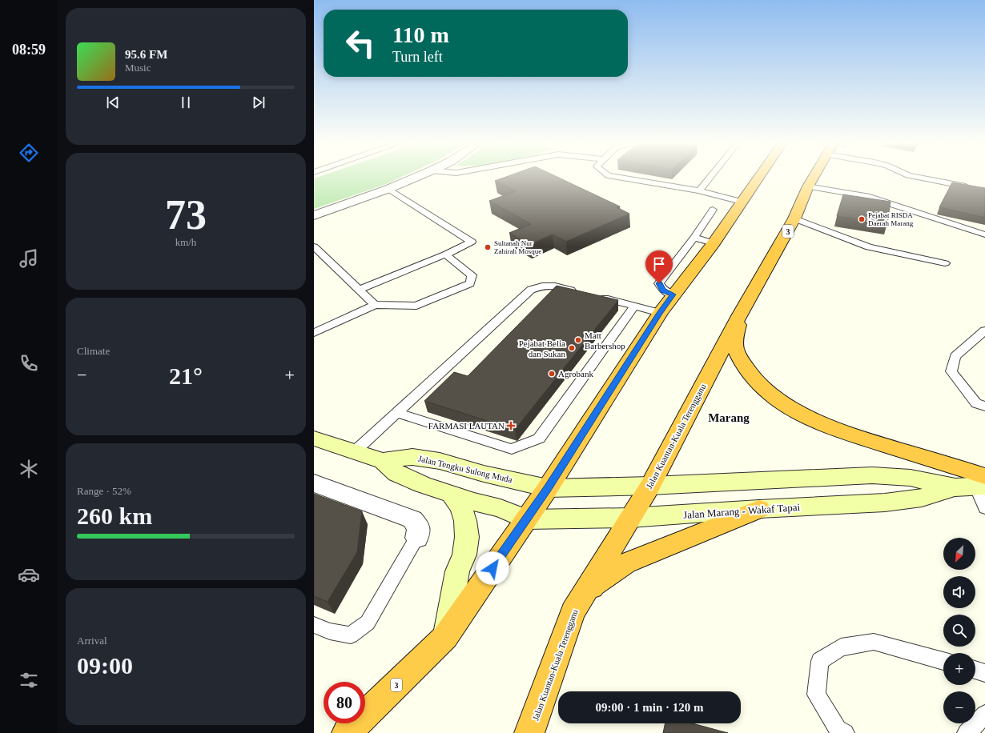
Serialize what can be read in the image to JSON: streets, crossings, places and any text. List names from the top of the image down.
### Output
{
  "streets": {
    "highway": ["3", "Jalan Kuantan-Kuala Terengganu"],
    "main road": ["Jalan Tengku Sulong Muda", "Jalan Marang - Wakaf Tapai"]
  },
  "crossings": [
    ["3", "Jalan Tengku Sulong Muda"],
    ["3", "Jalan Marang - Wakaf Tapai"],
    ["Jalan Kuantan-Kuala Terengganu", "Jalan Marang - Wakaf Tapai"],
    ["Jalan Tengku Sulong Muda", "Jalan Marang - Wakaf Tapai"]
  ],
  "districts": ["Marang"],
  "places": {
    "other": [
      "Pejabat RISDA Daerah Marang",
      "Sultanah Nur Zahirah Mosque",
      "Matt Barbershop",
      "Pejabat Belia dan Sukan",
      "Agrobank"
    ],
    "health": ["FARMASI LAUTAN"]
  },
  "north": "bottom left",
  "page": {
    "tabs": "08:59",
    "turn": ["110 m", "Turn left"],
    "song": ["95.6 FM", "Music"],
    "tile": [
      ["73", "km/h"],
      "Climate",
      ["Range · 52%", "260 km"],
      ["Arrival", "09:00"]
    ],
    "heat": ["−", "21°", "+"],
    "map_buttons": ["+", "−"],
    "limit": "80",
    "trip": "09:00 · 1 min · 120 m"
  }
}
